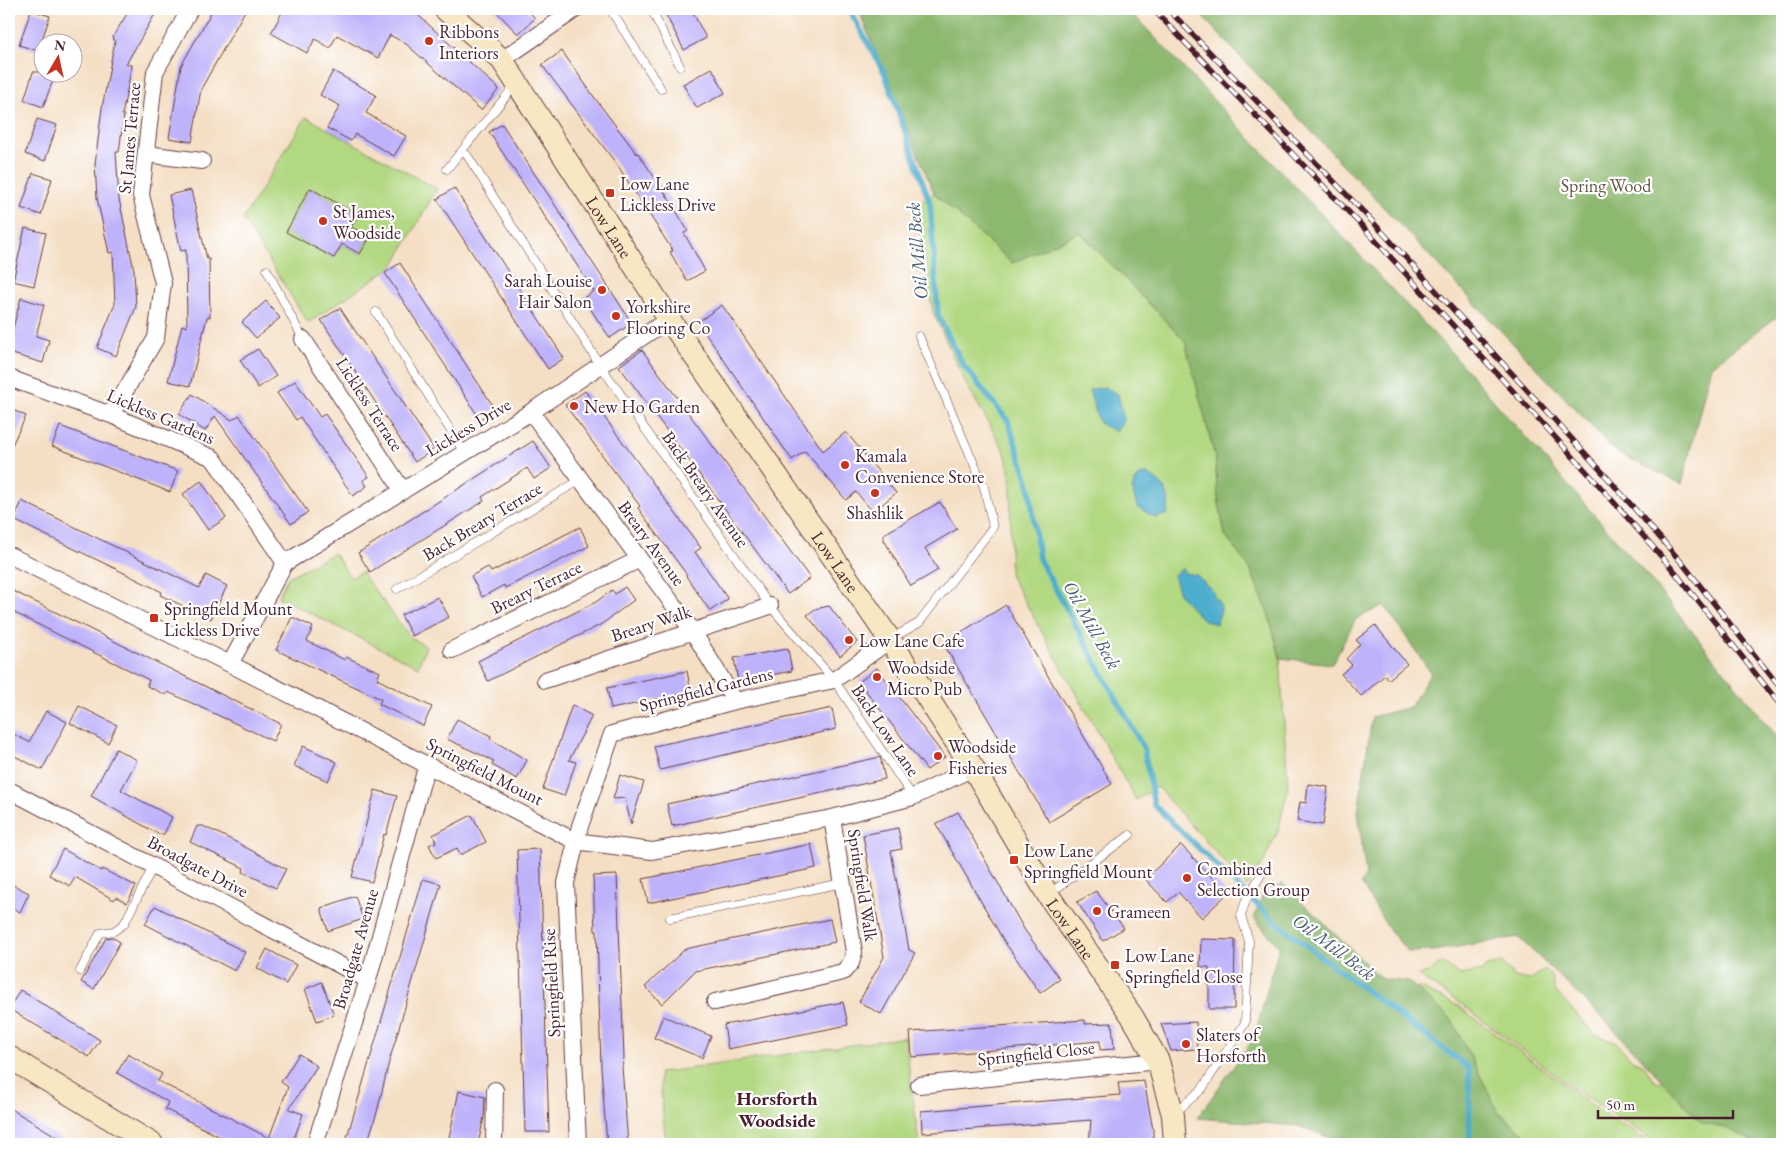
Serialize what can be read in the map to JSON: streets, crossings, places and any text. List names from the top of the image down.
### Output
{
  "streets": {
    "street": [
      "St James Terrace",
      "Low Lane",
      "Lickless Terrace",
      "Lickless Gardens",
      "Lickless Drive",
      "Breary Avenue",
      "Breary Terrace",
      "Breary Walk",
      "Springfield Gardens",
      "Springfield Mount",
      "Broadgate Drive",
      "Springfield Walk",
      "Broadgate Avenue",
      "Springfield Rise",
      "Springfield Close"
    ],
    "lane": ["Back Breary Avenue", "Back Breary Terrace", "Back Low Lane"]
  },
  "crossings": [
    ["St James Terrace", "Lickless Gardens"],
    ["Low Lane", "Lickless Drive"],
    ["Low Lane", "Springfield Gardens"],
    ["Low Lane", "Springfield Mount"],
    ["Low Lane", "Springfield Close"],
    ["Lickless Terrace", "Lickless Drive"],
    ["Lickless Gardens", "Lickless Drive"],
    ["Lickless Drive", "Back Breary Avenue"],
    ["Lickless Drive", "Breary Avenue"],
    ["Back Breary Avenue", "Breary Walk"],
    ["Back Breary Avenue", "Springfield Gardens"],
    ["Back Breary Avenue", "Back Low Lane"],
    ["Back Breary Terrace", "Breary Avenue"],
    ["Breary Avenue", "Breary Terrace"],
    ["Breary Avenue", "Breary Walk"],
    ["Breary Avenue", "Springfield Gardens"],
    ["Springfield Gardens", "Back Low Lane"],
    ["Springfield Gardens", "Springfield Rise"],
    ["Back Low Lane", "Springfield Mount"],
    ["Springfield Mount", "Springfield Walk"],
    ["Springfield Mount", "Broadgate Avenue"],
    ["Springfield Mount", "Springfield Rise"],
    ["Broadgate Drive", "Broadgate Avenue"]
  ],
  "districts": ["Horsforth Woodside"],
  "water": ["Oil Mill Beck"],
  "parks": ["Spring Wood"],
  "places": {
    "other": [
      "Ribbons Interiors",
      "St James, Woodside",
      "Sarah Louise Hair Salon",
      "Yorkshire Flooring Co",
      "New Ho Garden",
      "Kamala Convenience Store",
      "Shashlik",
      "Low Lane Cafe",
      "Woodside Micro Pub",
      "Woodside Fisheries",
      "Combined Selection Group",
      "Grameen",
      "Slaters of Horsforth"
    ],
    "transit": [
      "Low Lane Lickless Drive",
      "Springfield Mount Lickless Drive",
      "Low Lane Springfield Mount",
      "Low Lane Springfield Close"
    ]
  },
  "scale_bar": "50 m",
  "north": "top"
}
